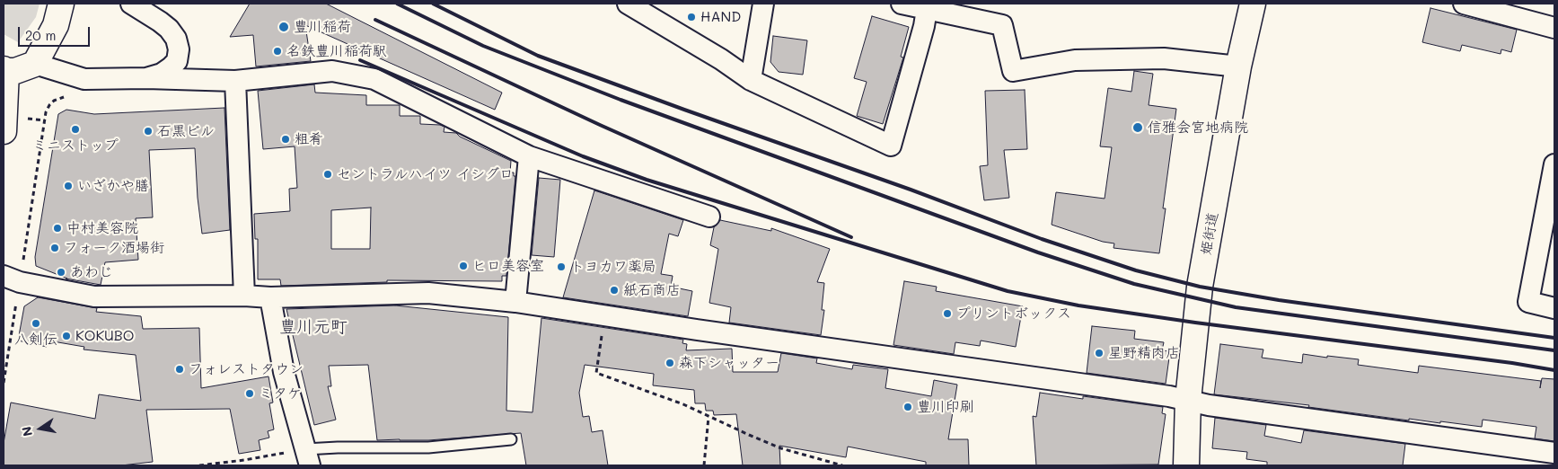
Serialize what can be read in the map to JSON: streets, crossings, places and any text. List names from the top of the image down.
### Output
{
  "streets": {
    "main road": ["姫街道"]
  },
  "districts": ["豊川元町"],
  "places": [
    "HAND",
    "豊川稲荷",
    "名鉄豊川稲荷駅",
    "信雅会宮地病院",
    "ミニストップ",
    "石黒ビル",
    "粗肴",
    "セントラルハイツ イシグロ",
    "いざかや膳",
    "中村美容院",
    "フォーク酒場街",
    "ヒロ美容室",
    "トヨカワ薬局",
    "あわじ",
    "紙石商店",
    "プリントボックス",
    "八剣伝",
    "KOKUBO",
    "星野精肉店",
    "森下シャッター",
    "フォレストタウン",
    "ミタケ",
    "豊川印刷"
  ],
  "scale_bar": "20 m",
  "north": "left"
}
